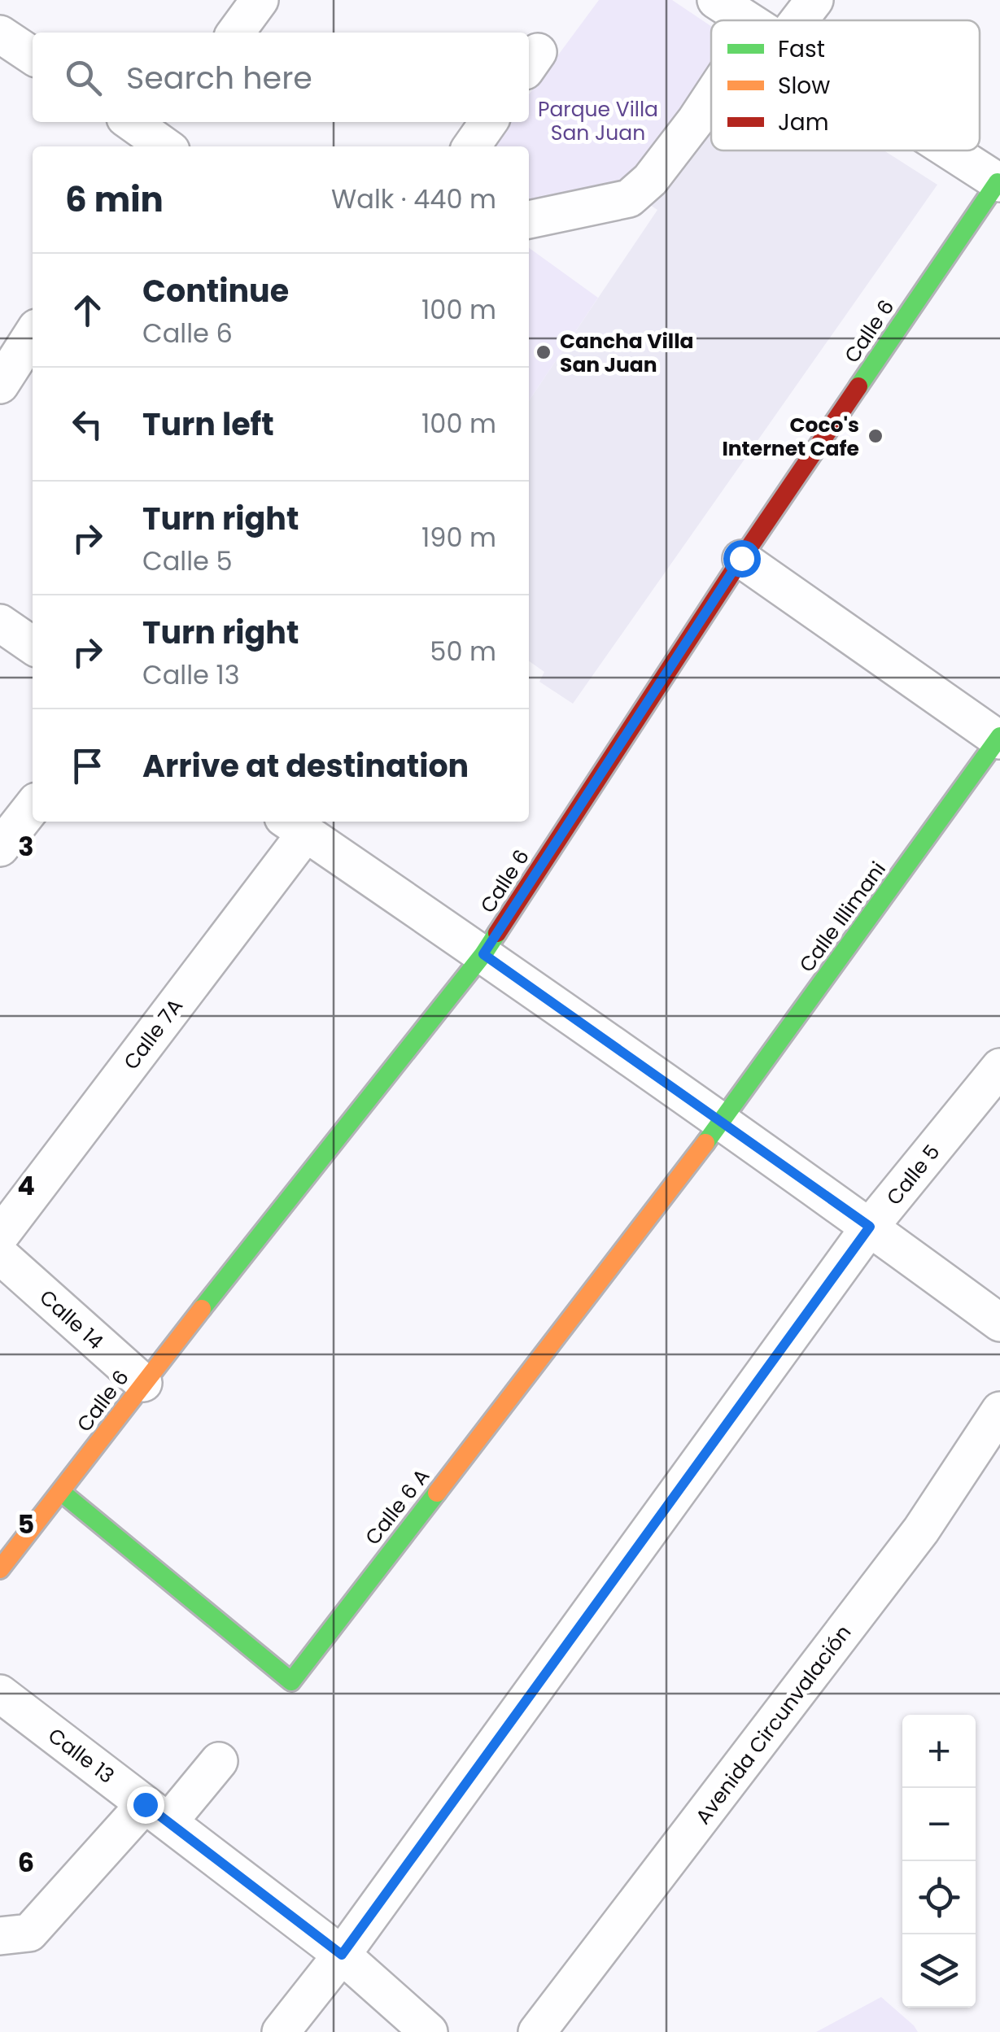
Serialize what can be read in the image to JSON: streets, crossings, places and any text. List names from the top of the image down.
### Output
{
  "streets": {
    "street": [
      "Calle 6",
      "Calle Illimani",
      "Calle 7A",
      "Calle 5",
      "Calle 14",
      "Calle 6 A",
      "Avenida Circunvalación",
      "Calle 13"
    ]
  },
  "crossings": [
    ["Calle 6", "Calle 14"],
    ["Calle 6", "Calle 6 A"],
    ["Calle Illimani", "Calle 6 A"],
    ["Calle 5", "Calle 13"]
  ],
  "parks": ["Parque Villa San Juan"],
  "places": ["Cancha Villa San Juan", "Coco's Internet Cafe"],
  "legend": ["Fast", "Slow", "Jam"],
  "page": {
    "search": "Search here",
    "heading": ["6 min", "Walk · 440 m"],
    "list": [
      ["Continue", "Calle 6", "100 m"],
      ["Turn left", "100 m"],
      ["Turn right", "Calle 5", "190 m"],
      ["Turn right", "Calle 13", "50 m"],
      "Arrive at destination"
    ],
    "map_buttons": ["+", "−"]
  },
  "grid": {
    "rows": [
      "3",
      "4",
      "5",
      "6"
    ]
  }
}
